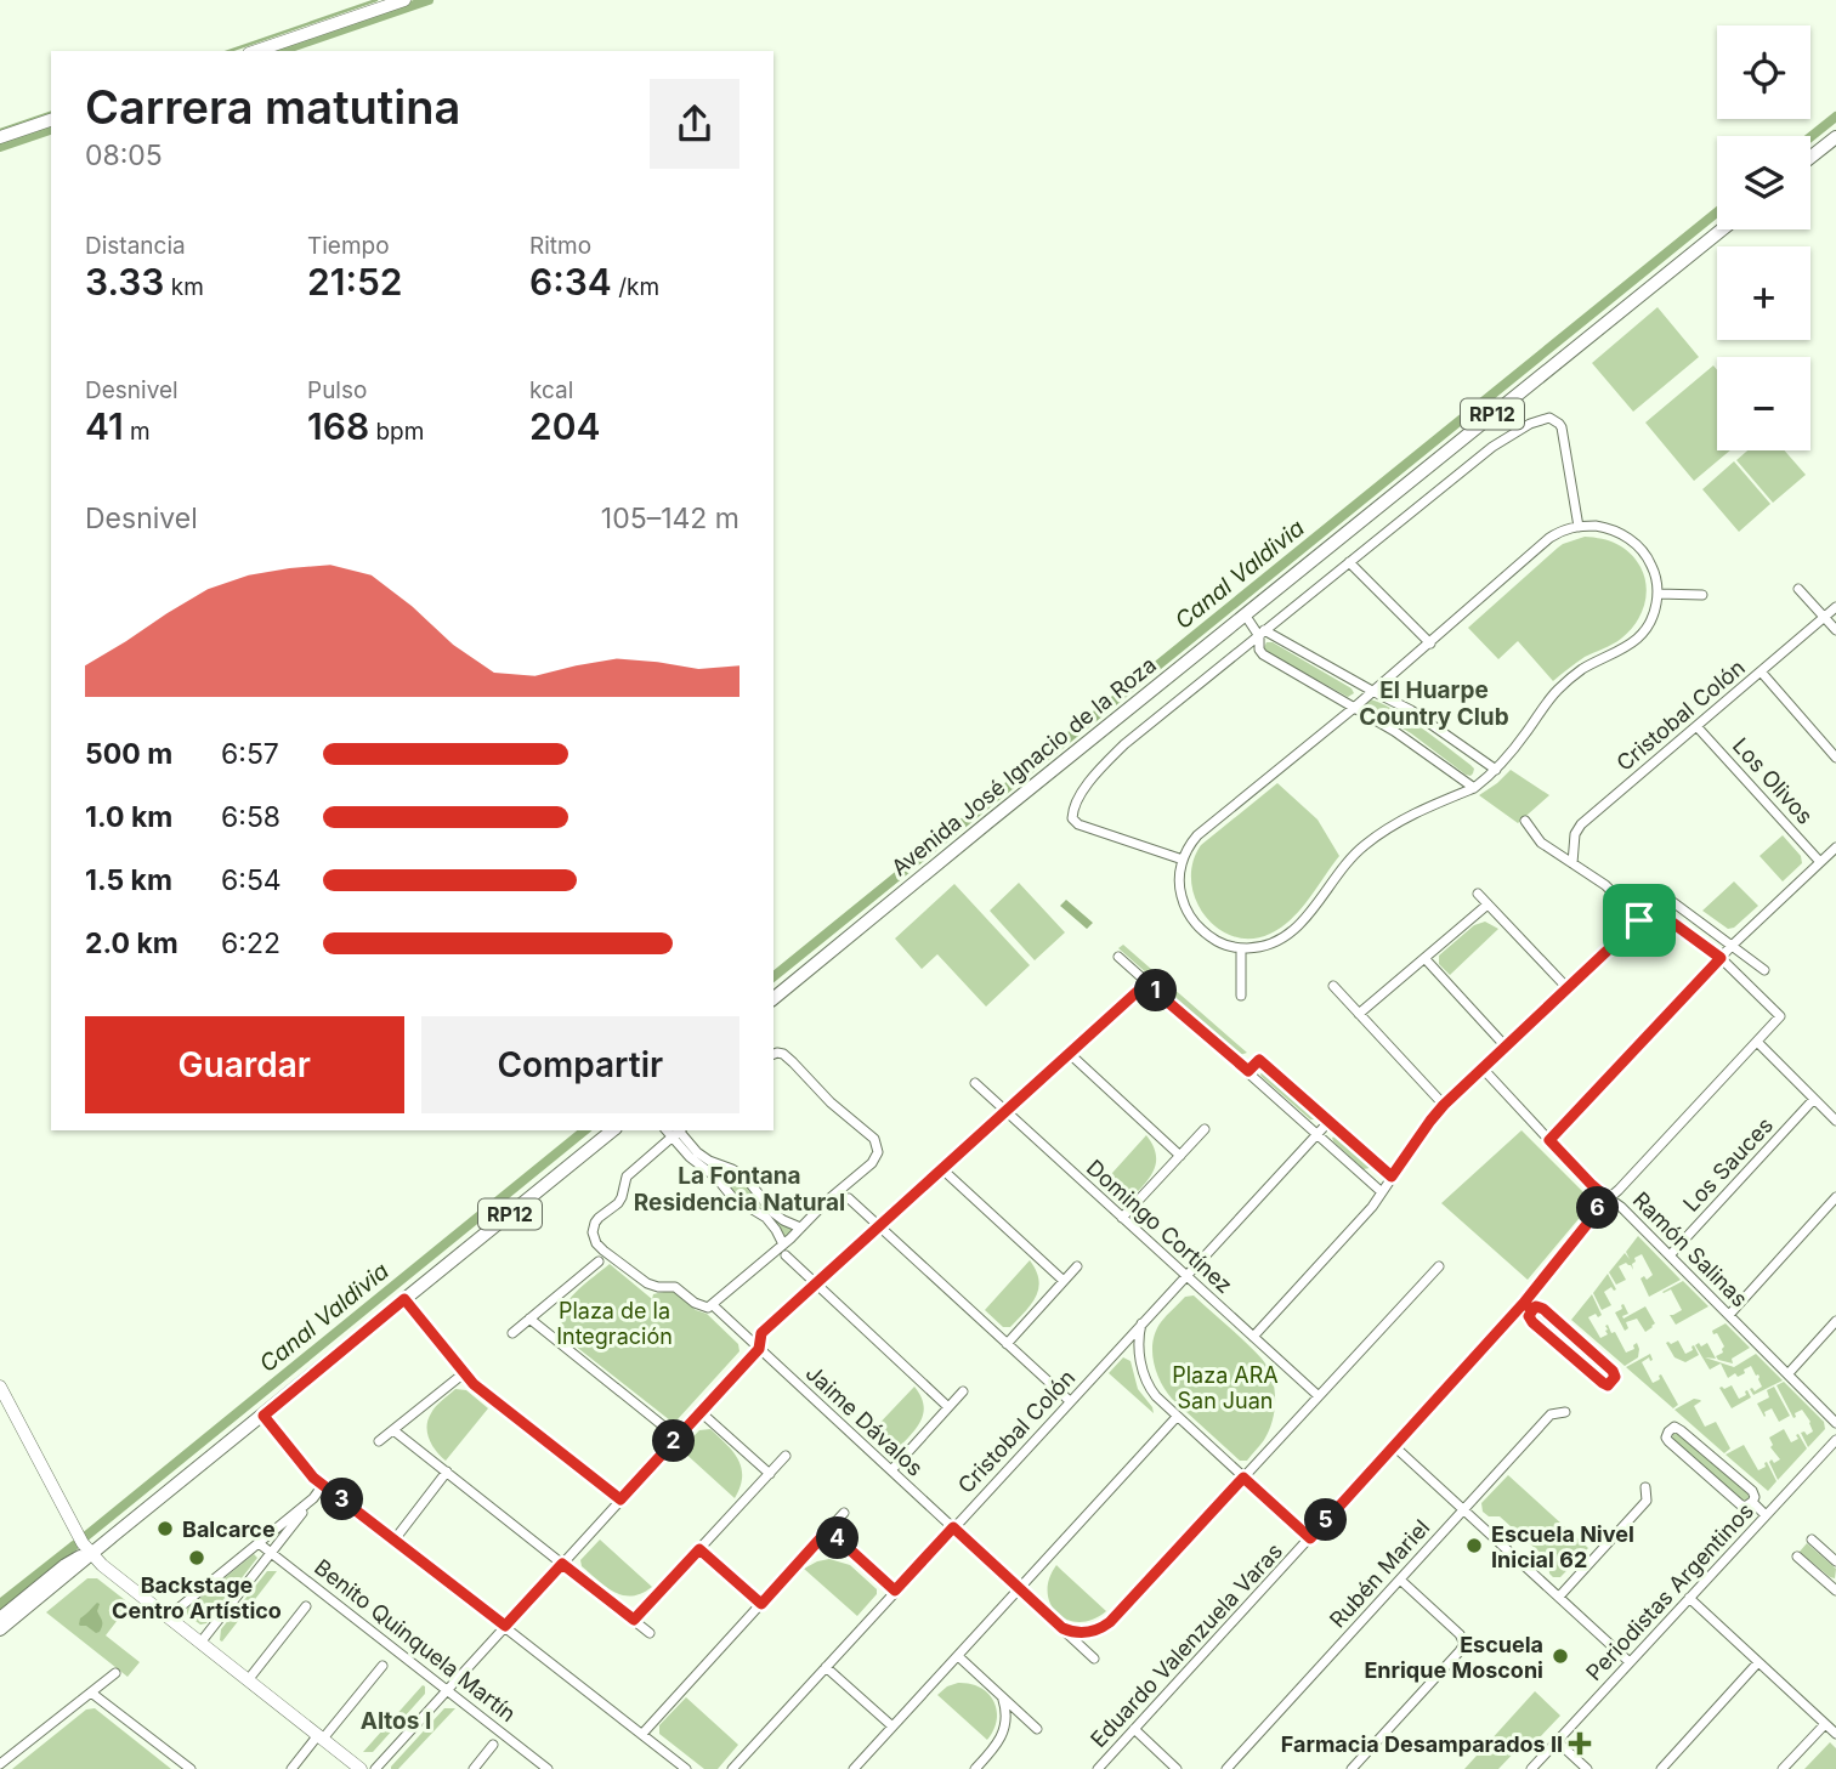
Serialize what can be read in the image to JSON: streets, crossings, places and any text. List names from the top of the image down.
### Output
{
  "streets": {
    "main road": ["RP12", "Avenida José Ignacio de la Roza"],
    "street": [
      "Cristobal Colón",
      "Los Olivos",
      "Los Sauces",
      "Domingo Cortínez",
      "Ramón Salinas",
      "Jaime Dávalos",
      "Rubén Mariel",
      "Periodistas Argentinos",
      "Benito Quinquela Martín",
      "Eduardo Valenzuela Varas"
    ]
  },
  "crossings": [
    ["Cristobal Colón", "Los Olivos"],
    ["Cristobal Colón", "Domingo Cortínez"],
    ["Cristobal Colón", "Jaime Dávalos"],
    ["Los Sauces", "Ramón Salinas"],
    ["Ramón Salinas", "Eduardo Valenzuela Varas"]
  ],
  "districts": ["El Huarpe Country Club", "La Fontana Residencia Natural", "Altos I"],
  "water": ["Canal Valdivia"],
  "parks": ["Plaza de la Integración", "Plaza ARA San Juan"],
  "places": {
    "other": [
      "Balcarce",
      "Escuela Nivel Inicial 62",
      "Backstage Centro Artístico",
      "Escuela Enrique Mosconi"
    ],
    "health": ["Farmacia Desamparados II"]
  },
  "page": {
    "map_buttons": ["+", "−"],
    "heading": ["Carrera matutina", "08:05"],
    "stats": [
      ["Distancia", "3.33 km"],
      ["Tiempo", "21:52"],
      ["Ritmo", "6:34 /km"],
      ["Desnivel", "41 m"],
      ["Pulso", "168 bpm"],
      ["kcal", "204"]
    ],
    "chart": ["Desnivel", "105–142 m"],
    "list": [
      {
        "name": "500 m",
        "note": "6:57"
      },
      {
        "name": "1.0 km",
        "note": "6:58"
      },
      {
        "name": "1.5 km",
        "note": "6:54"
      },
      {
        "name": "2.0 km",
        "note": "6:22"
      }
    ],
    "pins": [
      "1",
      "6",
      "2",
      "3",
      "5",
      "4"
    ],
    "buttons": ["Guardar", "Compartir"]
  }
}
